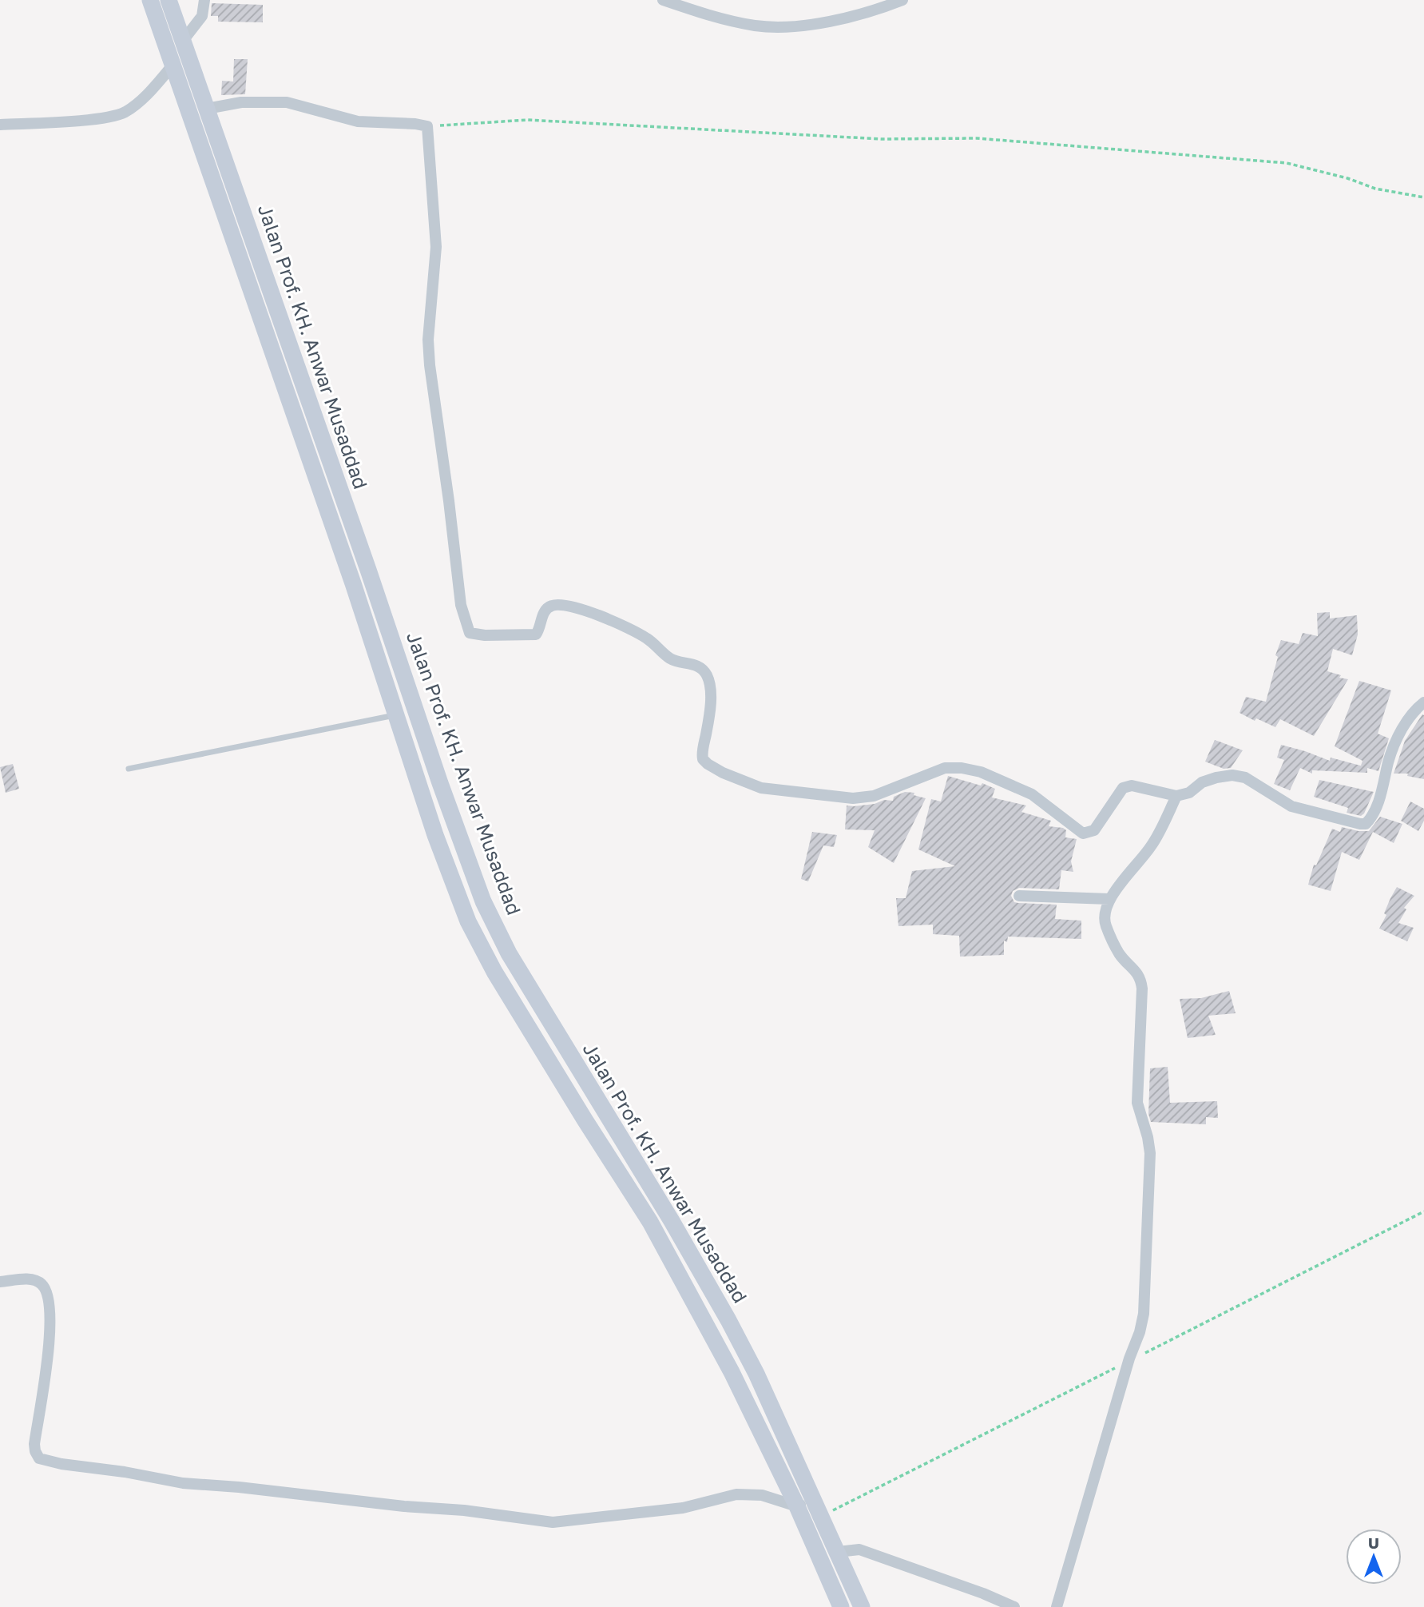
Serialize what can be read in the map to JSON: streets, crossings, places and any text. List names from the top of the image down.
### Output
{
  "streets": {
    "street": ["Jalan Prof. KH. Anwar Musaddad"]
  },
  "north": "top"
}
